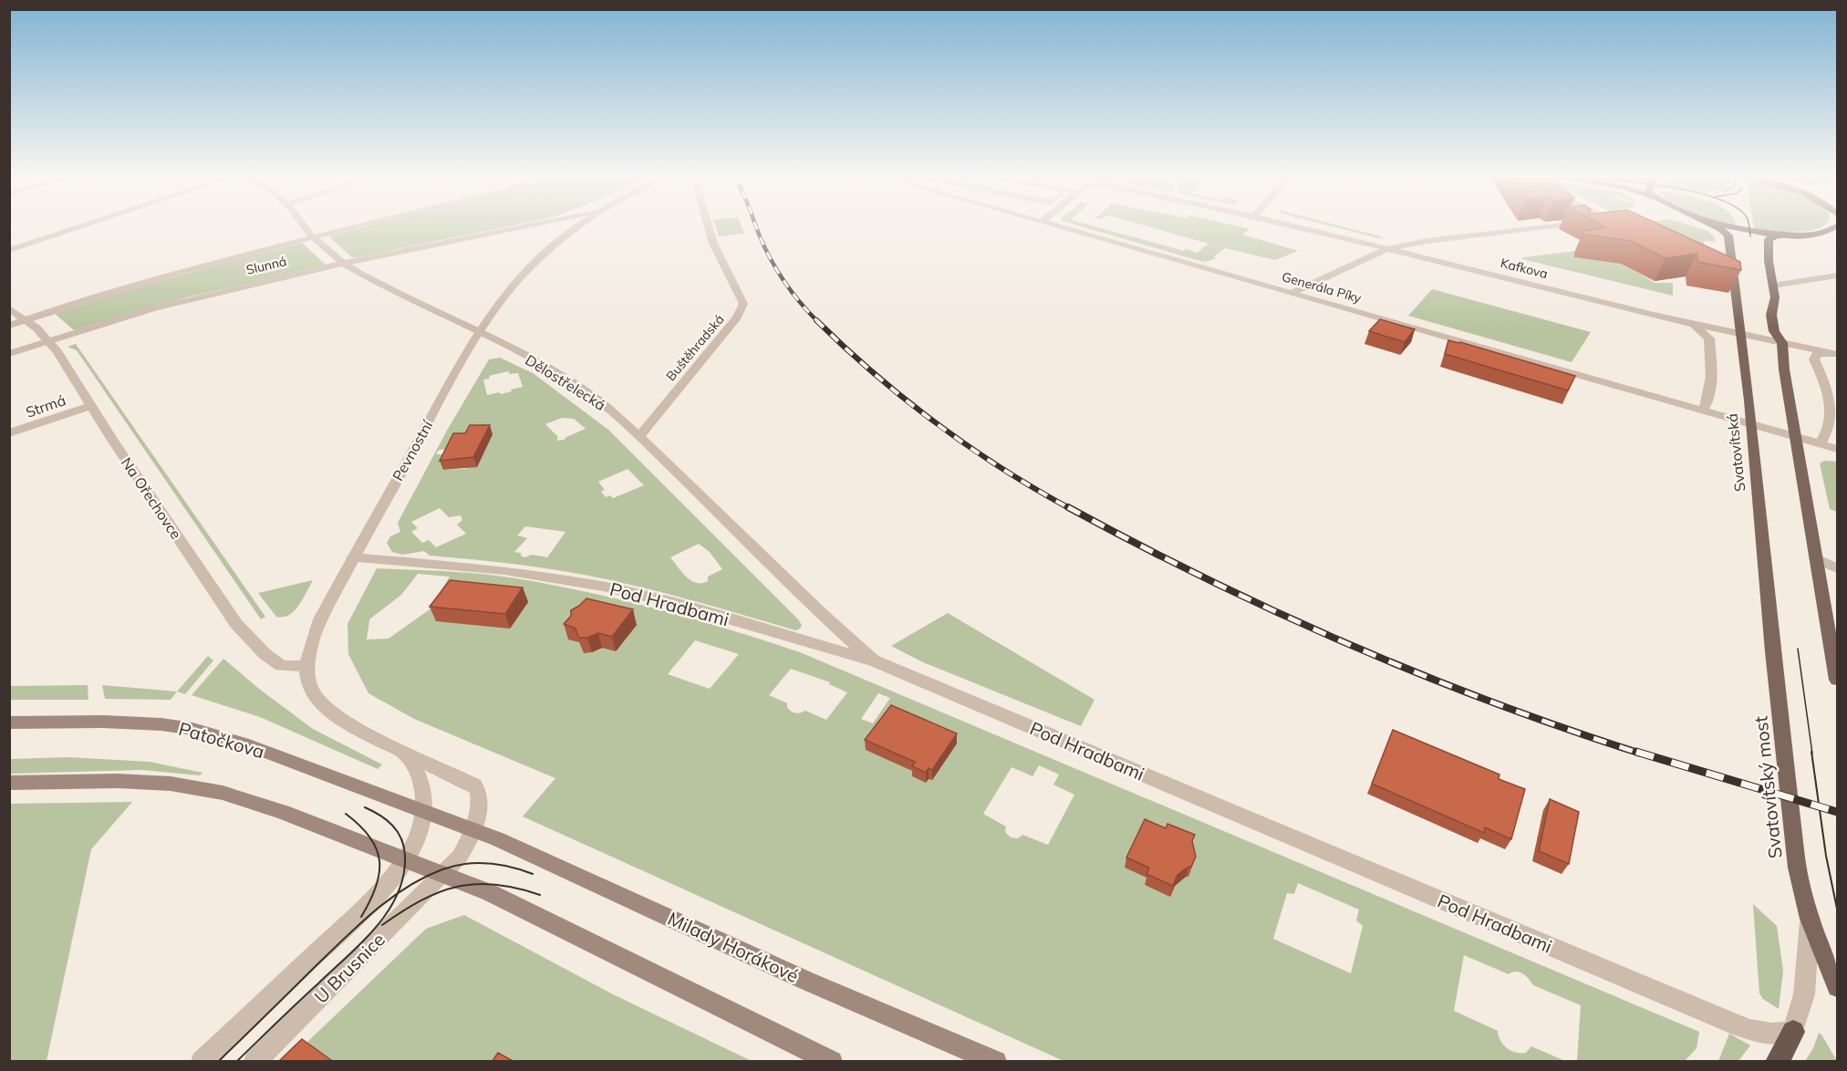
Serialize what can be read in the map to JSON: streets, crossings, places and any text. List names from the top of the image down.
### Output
{
  "streets": {
    "main road": [
      "Svatovítská",
      "Patočkova",
      "Svatovítský most",
      "Milady Horákové"
    ],
    "street": [
      "Slunná",
      "Kafkova",
      "Generála Píky",
      "Buštěhradská",
      "Dělostřelecká",
      "Strmá",
      "Pevnostní",
      "Na Ořechovce",
      "Pod Hradbami",
      "U Brusnice"
    ]
  },
  "crossings": [
    ["Slunná", "Dělostřelecká"],
    ["Slunná", "Na Ořechovce"],
    ["Kafkova", "Svatovítská"],
    ["Generála Píky", "Svatovítská"],
    ["Buštěhradská", "Dělostřelecká"],
    ["Dělostřelecká", "Pevnostní"],
    ["Dělostřelecká", "Pod Hradbami"],
    ["Strmá", "Na Ořechovce"],
    ["Pevnostní", "Na Ořechovce"],
    ["Pevnostní", "Pod Hradbami"],
    ["Pevnostní", "Patočkova"],
    ["Pevnostní", "Milady Horákové"],
    ["Pevnostní", "U Brusnice"],
    ["Svatovítská", "Svatovítský most"],
    ["Patočkova", "Milady Horákové"],
    ["Patočkova", "U Brusnice"],
    ["Milady Horákové", "U Brusnice"]
  ]
}
